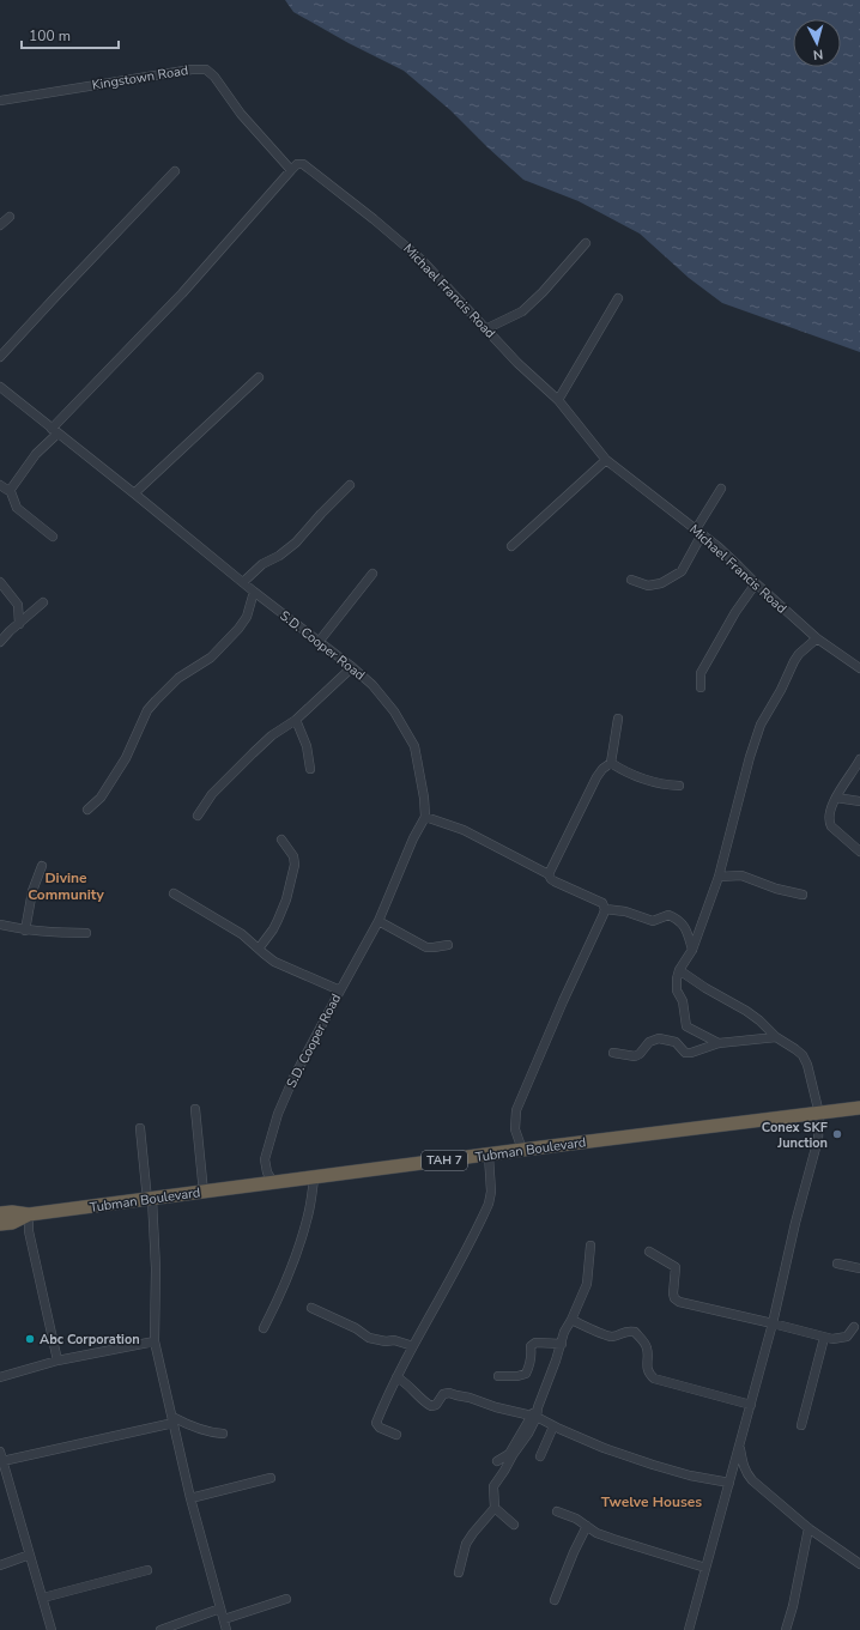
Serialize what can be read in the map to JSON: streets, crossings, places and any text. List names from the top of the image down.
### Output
{
  "streets": {
    "highway": ["Tubman Boulevard", "TAH 7"],
    "street": ["Kingstown Road", "Michael Francis Road", "S.D. Cooper Road"]
  },
  "crossings": [
    ["Kingstown Road", "Michael Francis Road"],
    ["S.D. Cooper Road", "Tubman Boulevard"]
  ],
  "districts": ["Divine Community", "Twelve Houses"],
  "places": ["Conex SKF Junction", "Abc Corporation"],
  "scale_bar": "100 m",
  "north": "bottom"
}
